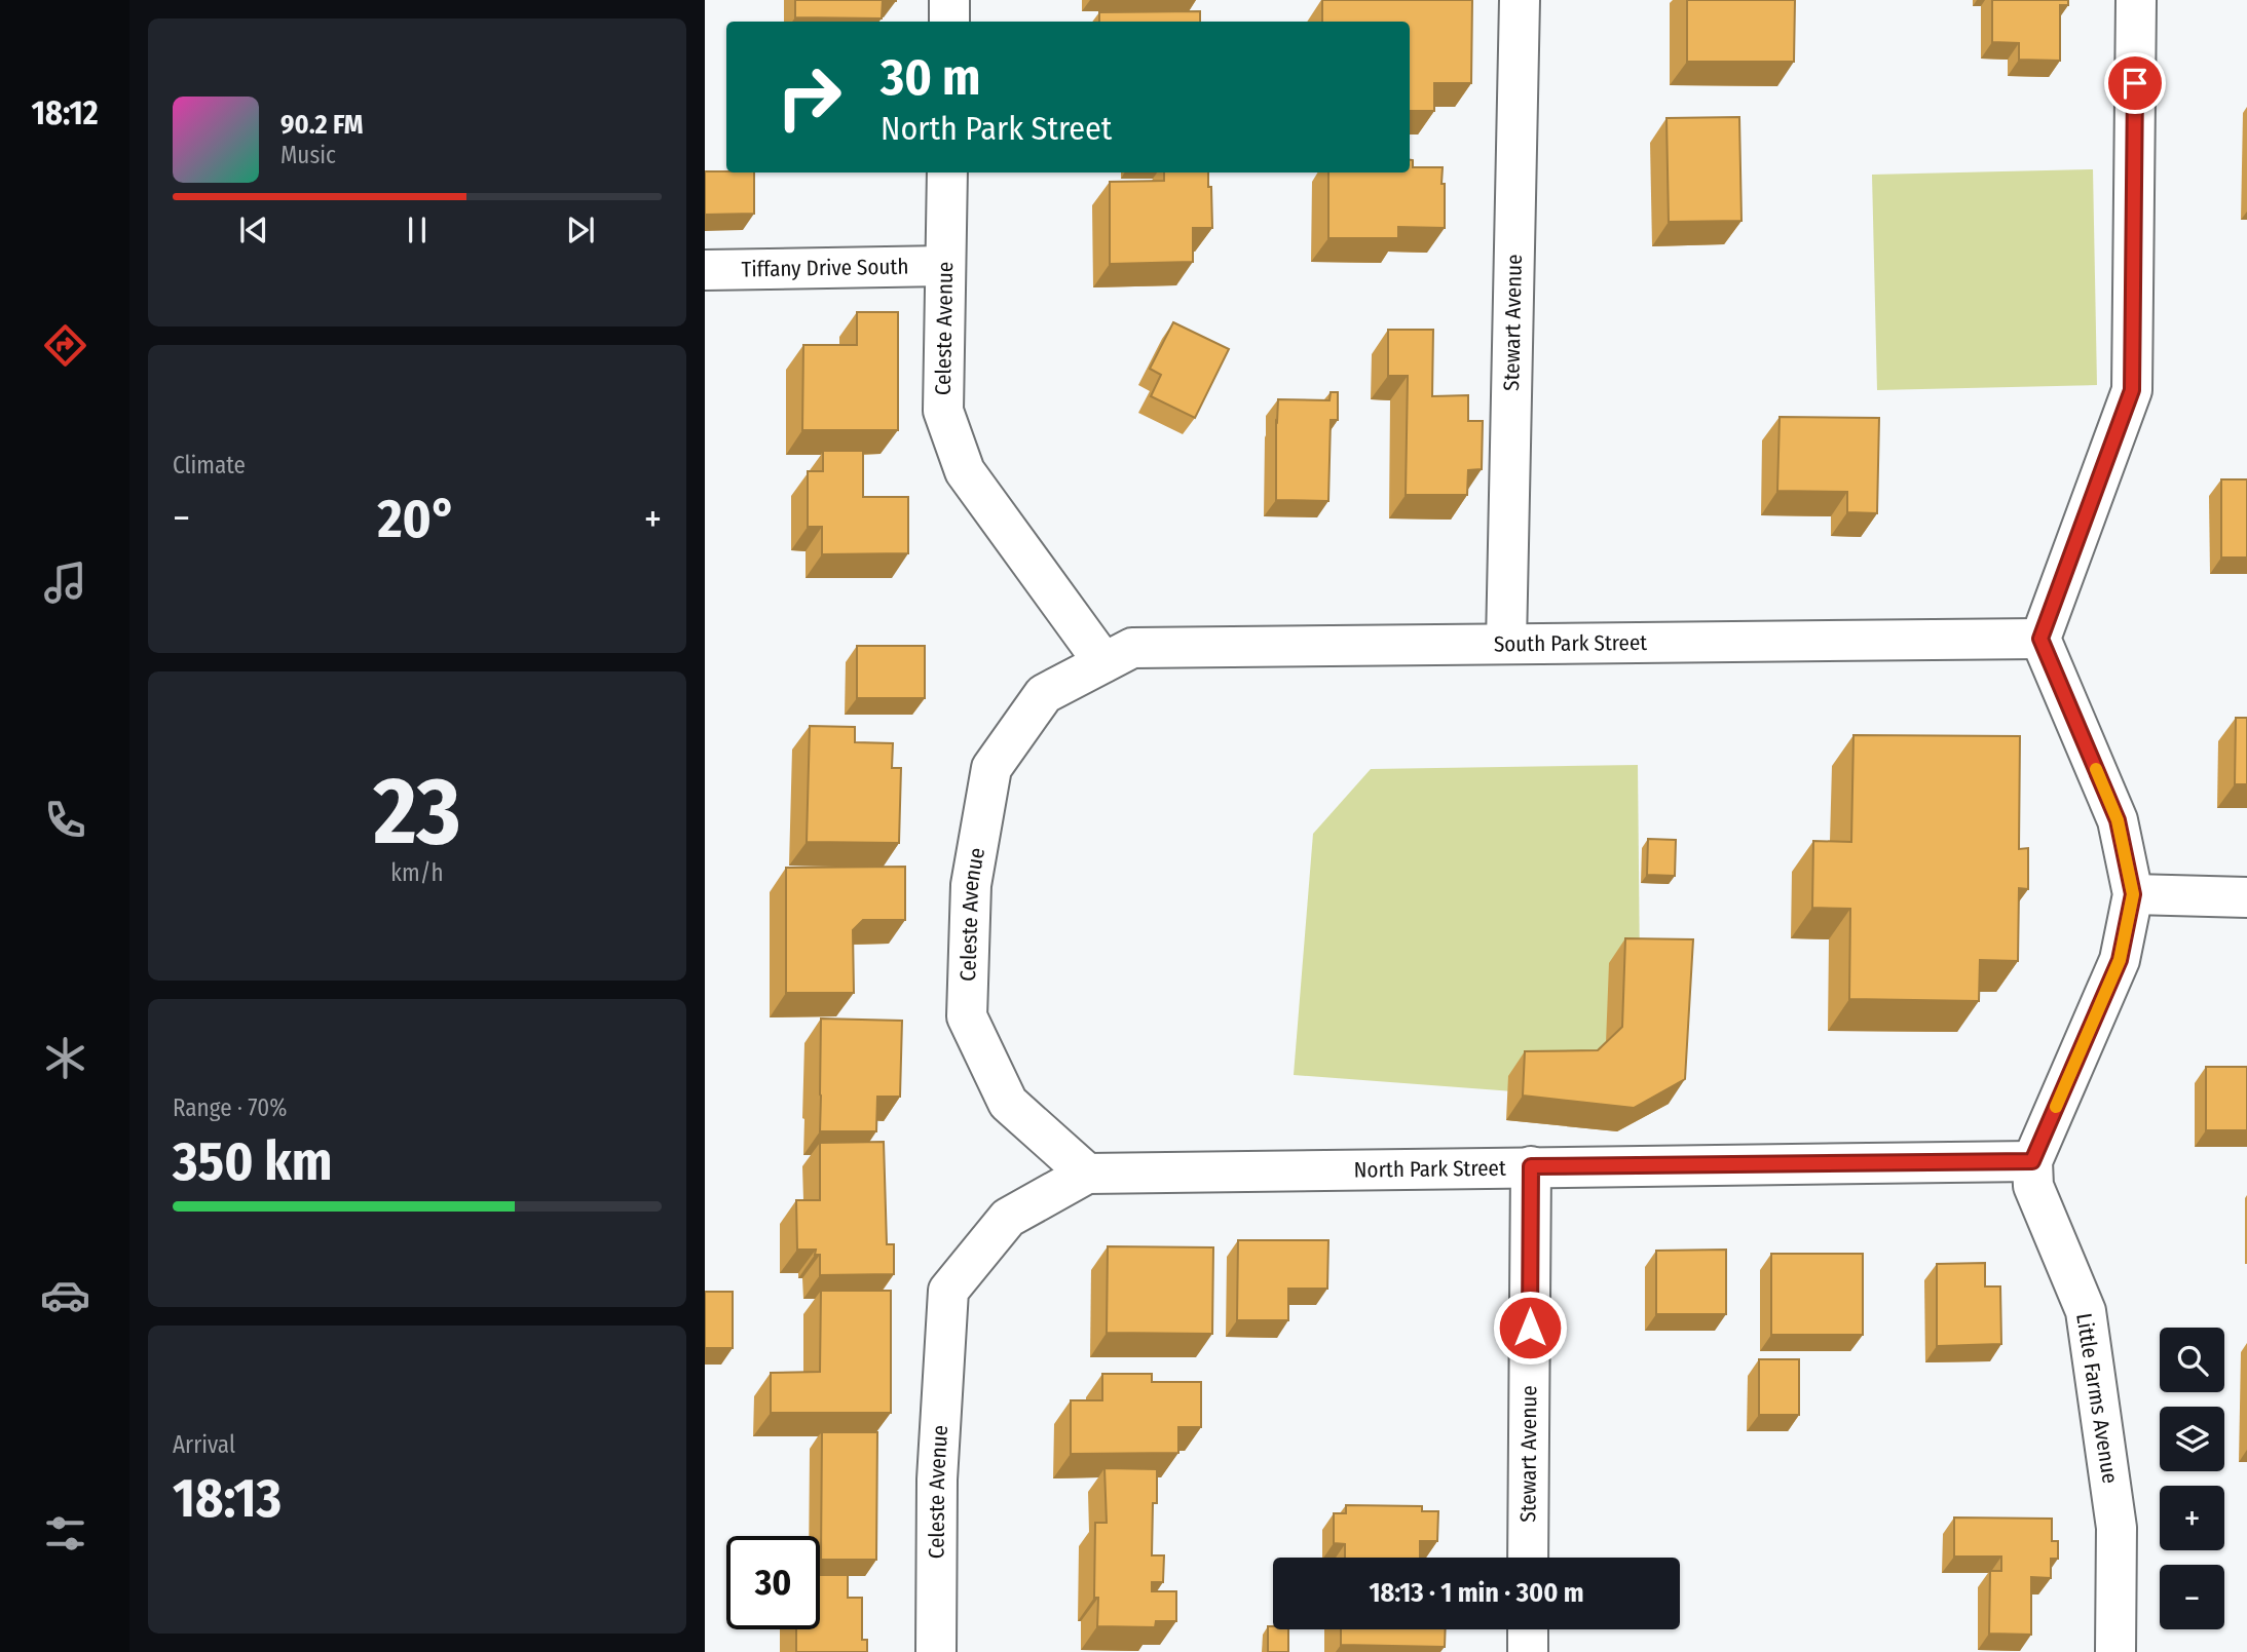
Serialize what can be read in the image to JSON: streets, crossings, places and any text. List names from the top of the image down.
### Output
{
  "streets": {
    "street": [
      "Tiffany Drive South",
      "Stewart Avenue",
      "Celeste Avenue",
      "South Park Street",
      "North Park Street",
      "Little Farms Avenue"
    ]
  },
  "crossings": [
    ["Tiffany Drive South", "Celeste Avenue"],
    ["Stewart Avenue", "South Park Street"],
    ["Stewart Avenue", "North Park Street"],
    ["Celeste Avenue", "South Park Street"],
    ["Celeste Avenue", "North Park Street"],
    ["North Park Street", "Little Farms Avenue"]
  ],
  "page": {
    "tabs": "18:12",
    "turn": ["30 m", "North Park Street"],
    "song": ["90.2 FM", "Music"],
    "tile": [
      "Climate",
      ["23", "km/h"],
      ["Range · 70%", "350 km"],
      ["Arrival", "18:13"]
    ],
    "heat": ["−", "20°", "+"],
    "map_buttons": ["+", "−"],
    "limit": "30",
    "trip": "18:13 · 1 min · 300 m"
  }
}
